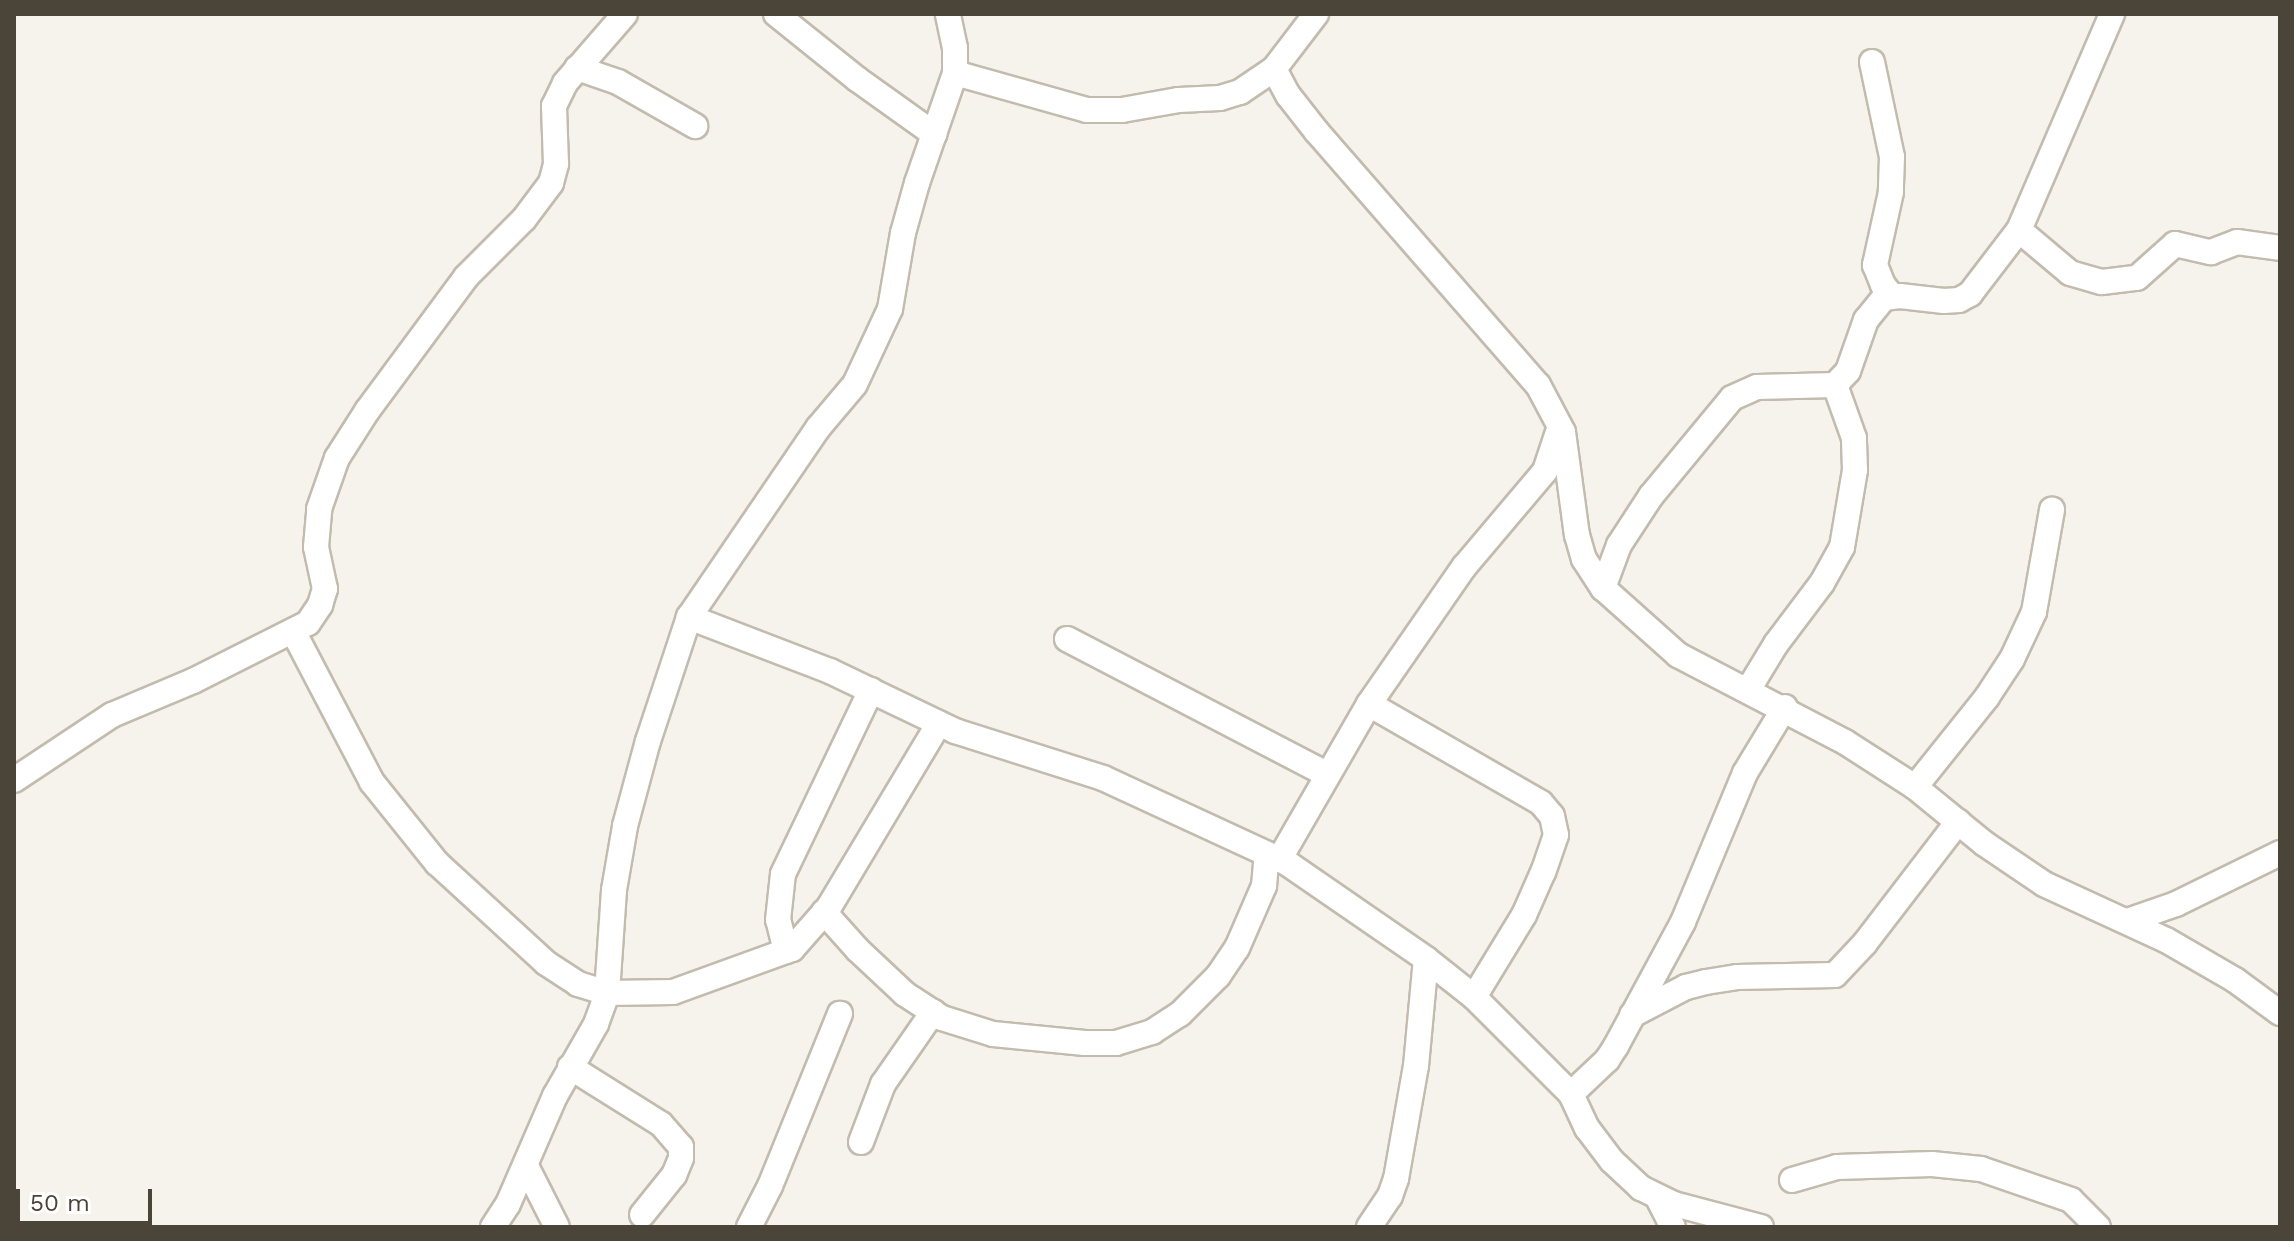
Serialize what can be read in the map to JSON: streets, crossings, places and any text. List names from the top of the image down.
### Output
{
  "scale_bar": "50 m"
}
